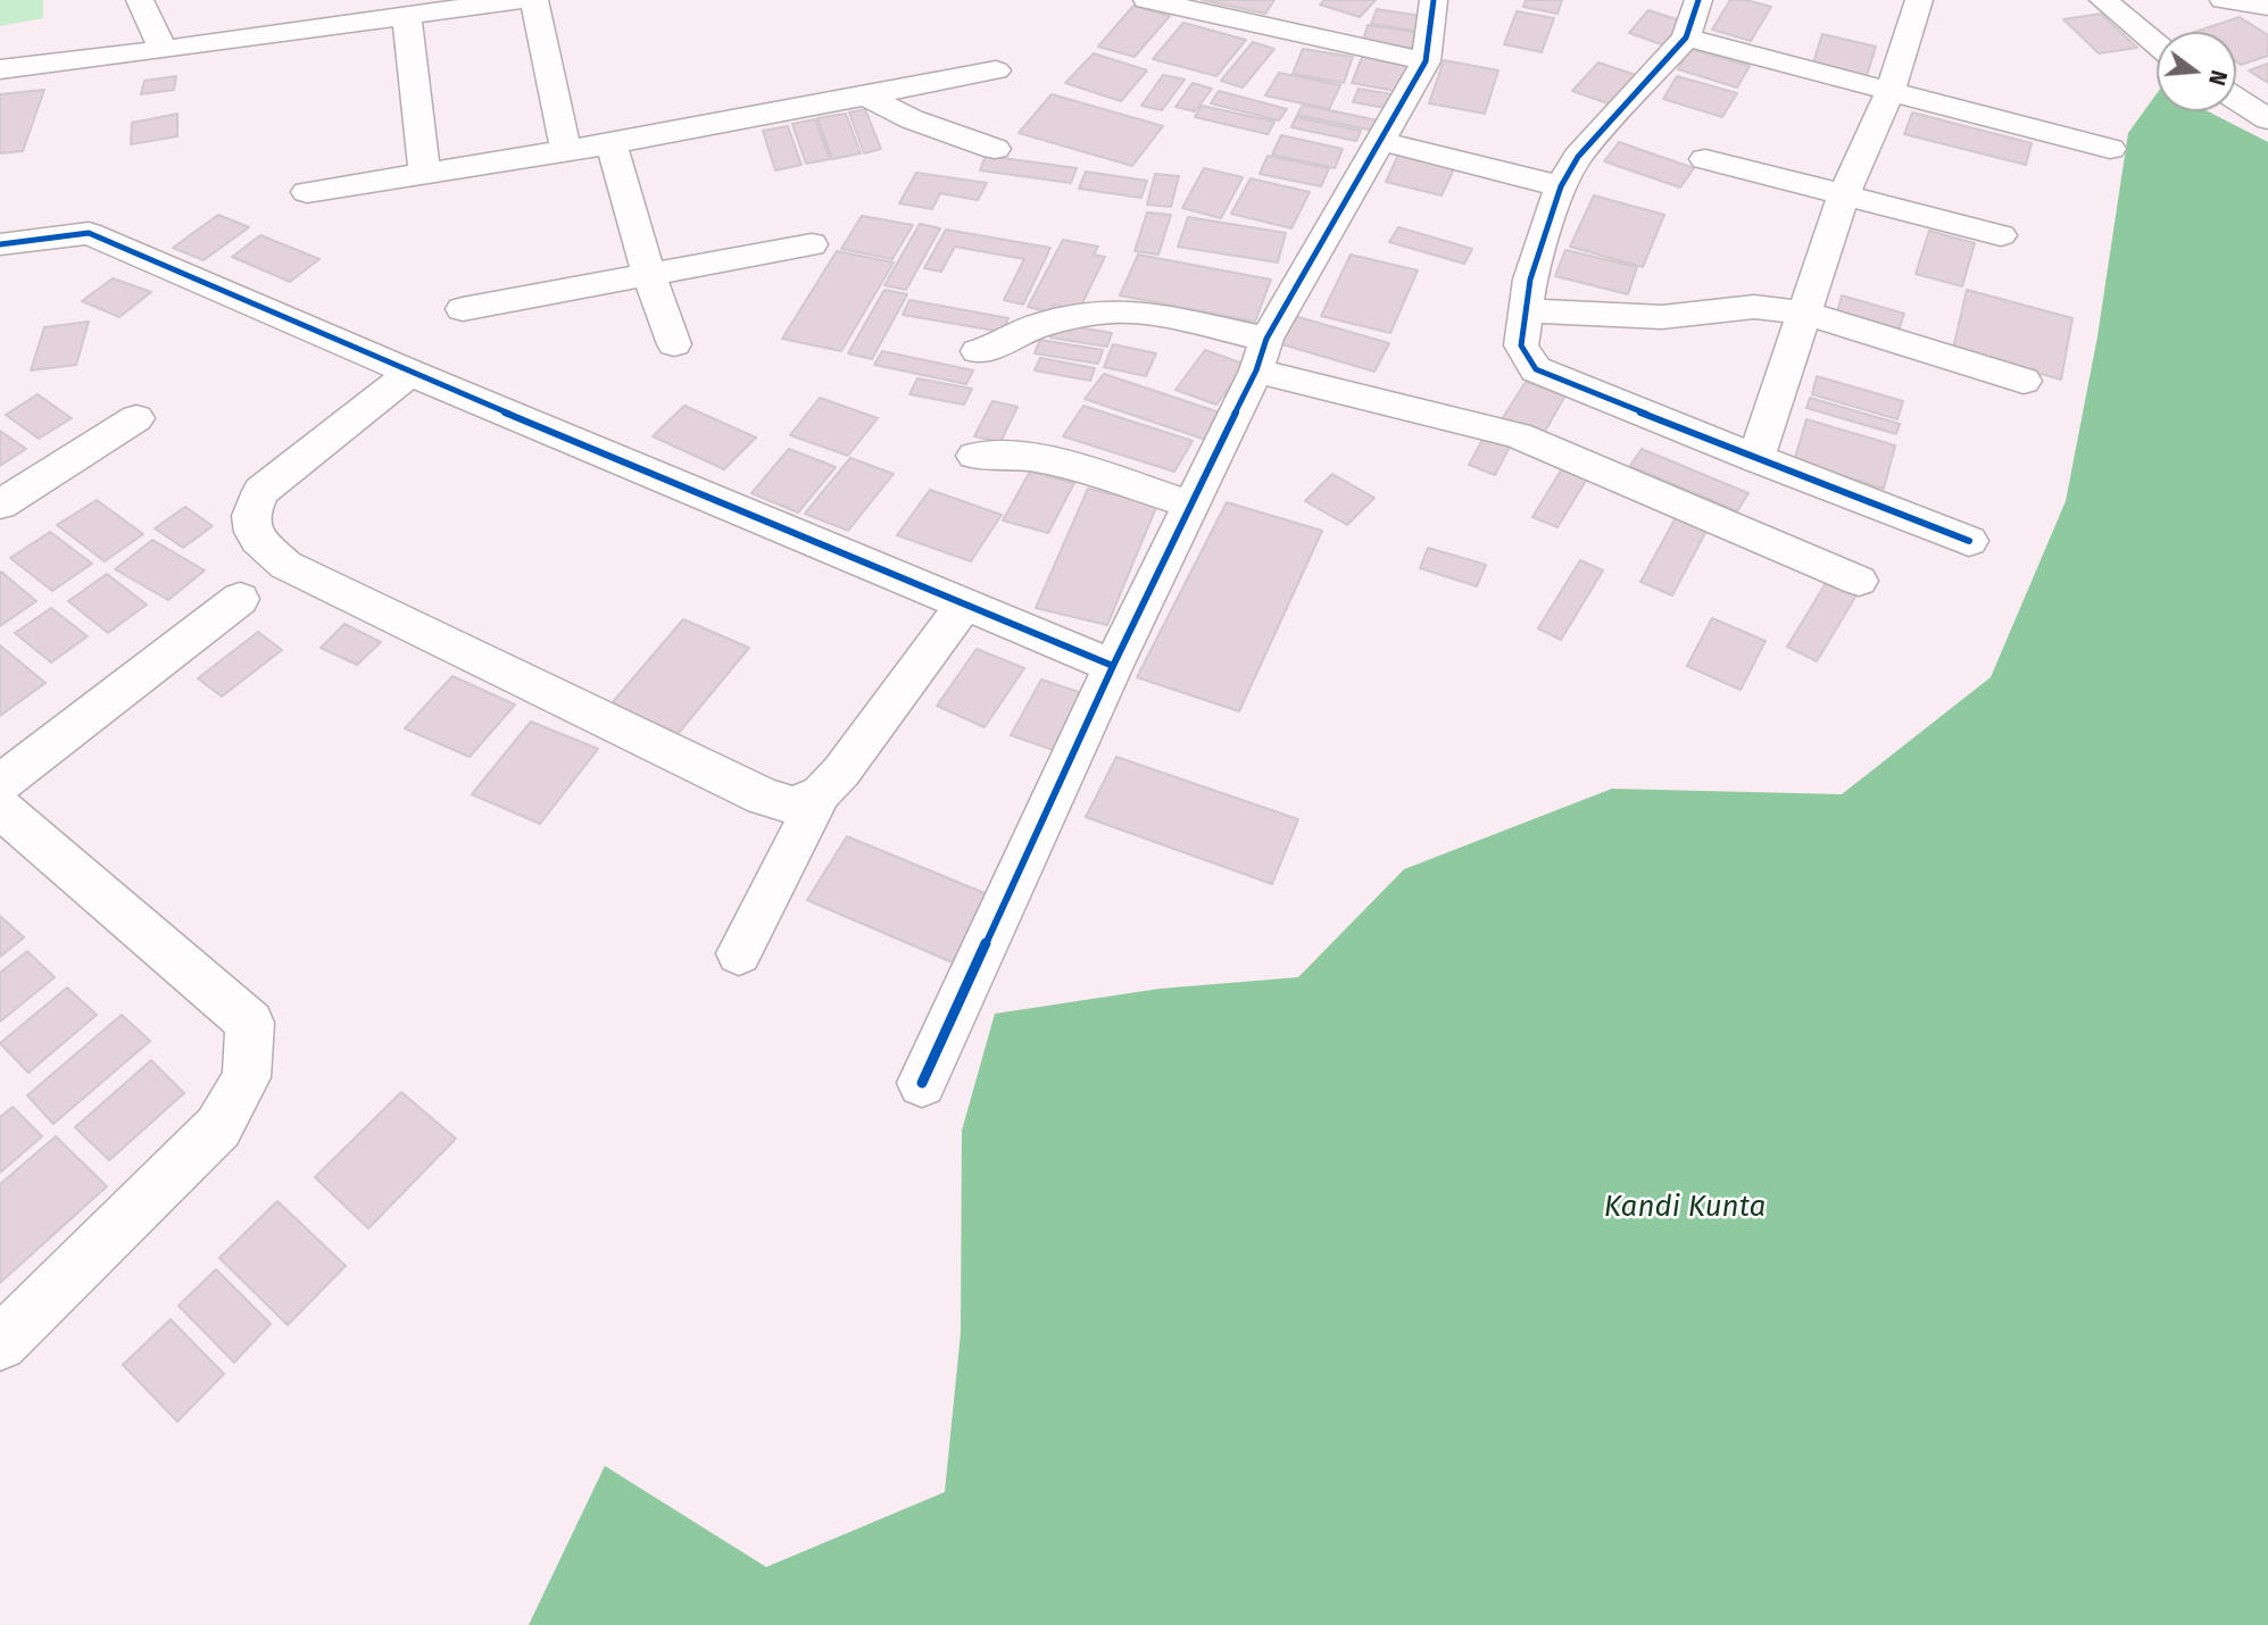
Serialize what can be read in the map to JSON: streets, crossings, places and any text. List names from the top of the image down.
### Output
{
  "water": ["Kandi Kunta"],
  "north": "right"
}
